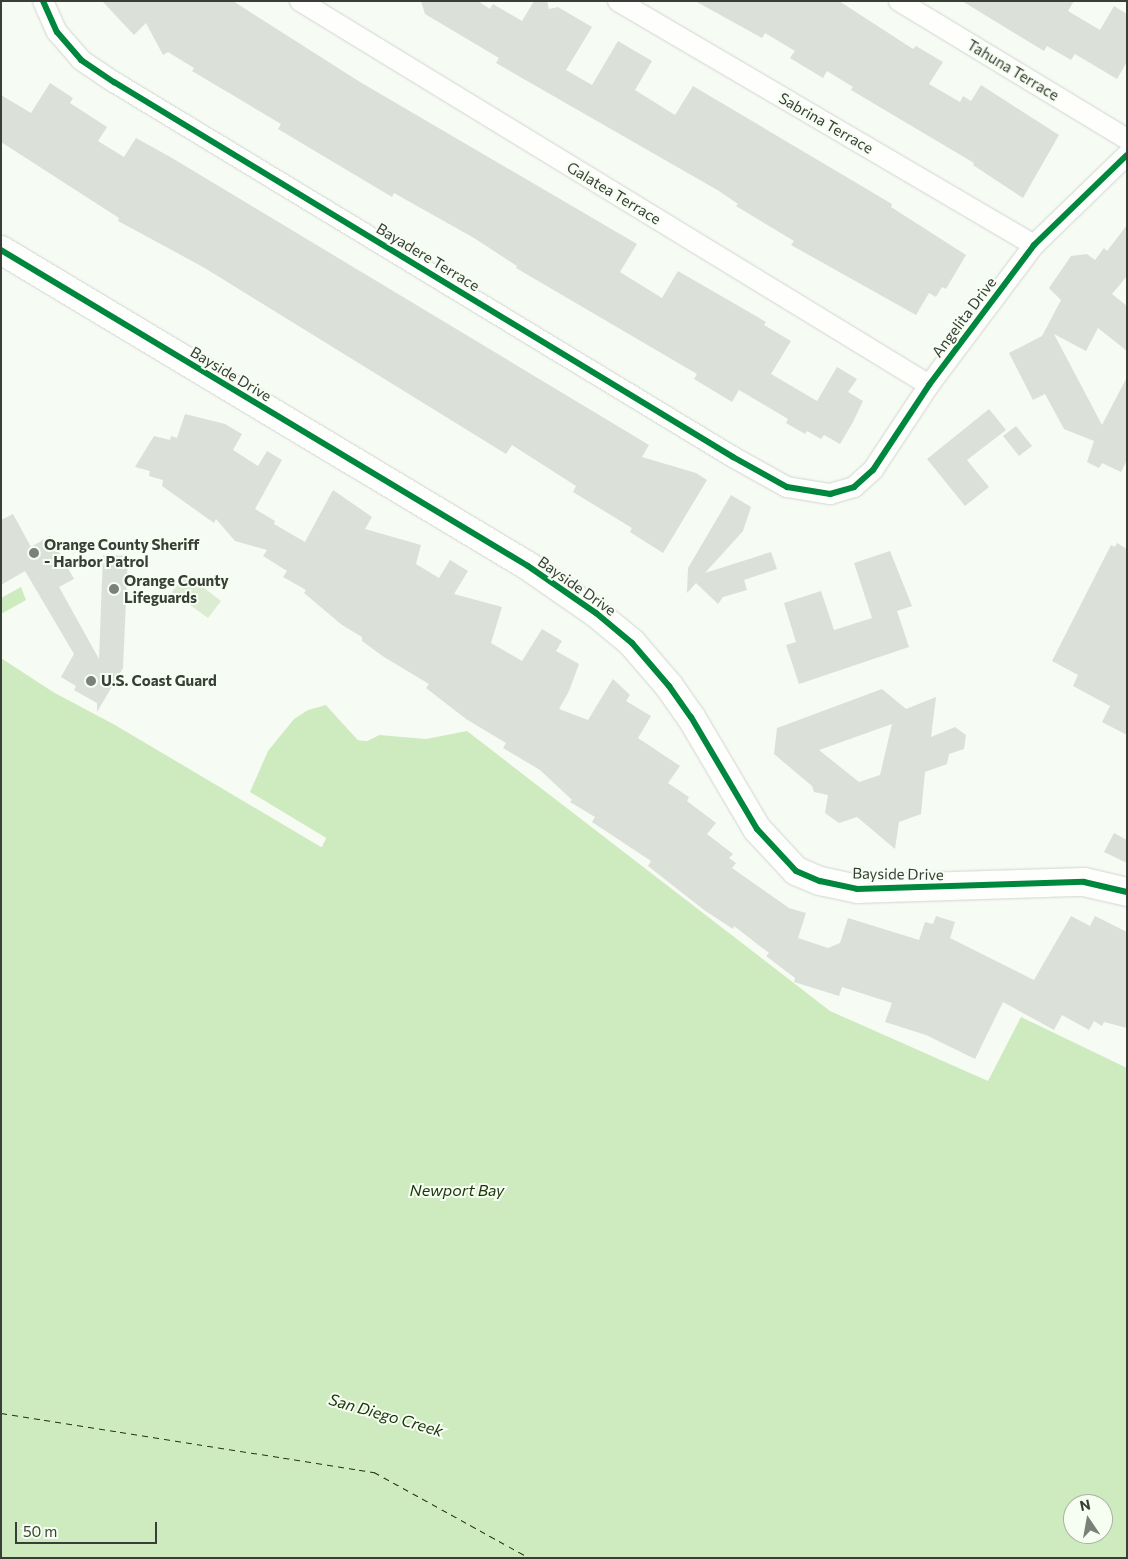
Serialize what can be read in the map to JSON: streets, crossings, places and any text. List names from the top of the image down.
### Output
{
  "streets": {
    "main road": ["Bayside Drive"],
    "street": [
      "Tahuna Terrace",
      "Sabrina Terrace",
      "Galatea Terrace",
      "Bayadere Terrace",
      "Angelita Drive"
    ]
  },
  "crossings": [
    ["Sabrina Terrace", "Angelita Drive"],
    ["Galatea Terrace", "Angelita Drive"],
    ["Bayadere Terrace", "Angelita Drive"]
  ],
  "water": ["Newport Bay", "San Diego Creek"],
  "places": ["Orange County Sheriff - Harbor Patrol", "Orange County Lifeguards", "U.S. Coast Guard"],
  "scale_bar": "50 m",
  "north": "top"
}
